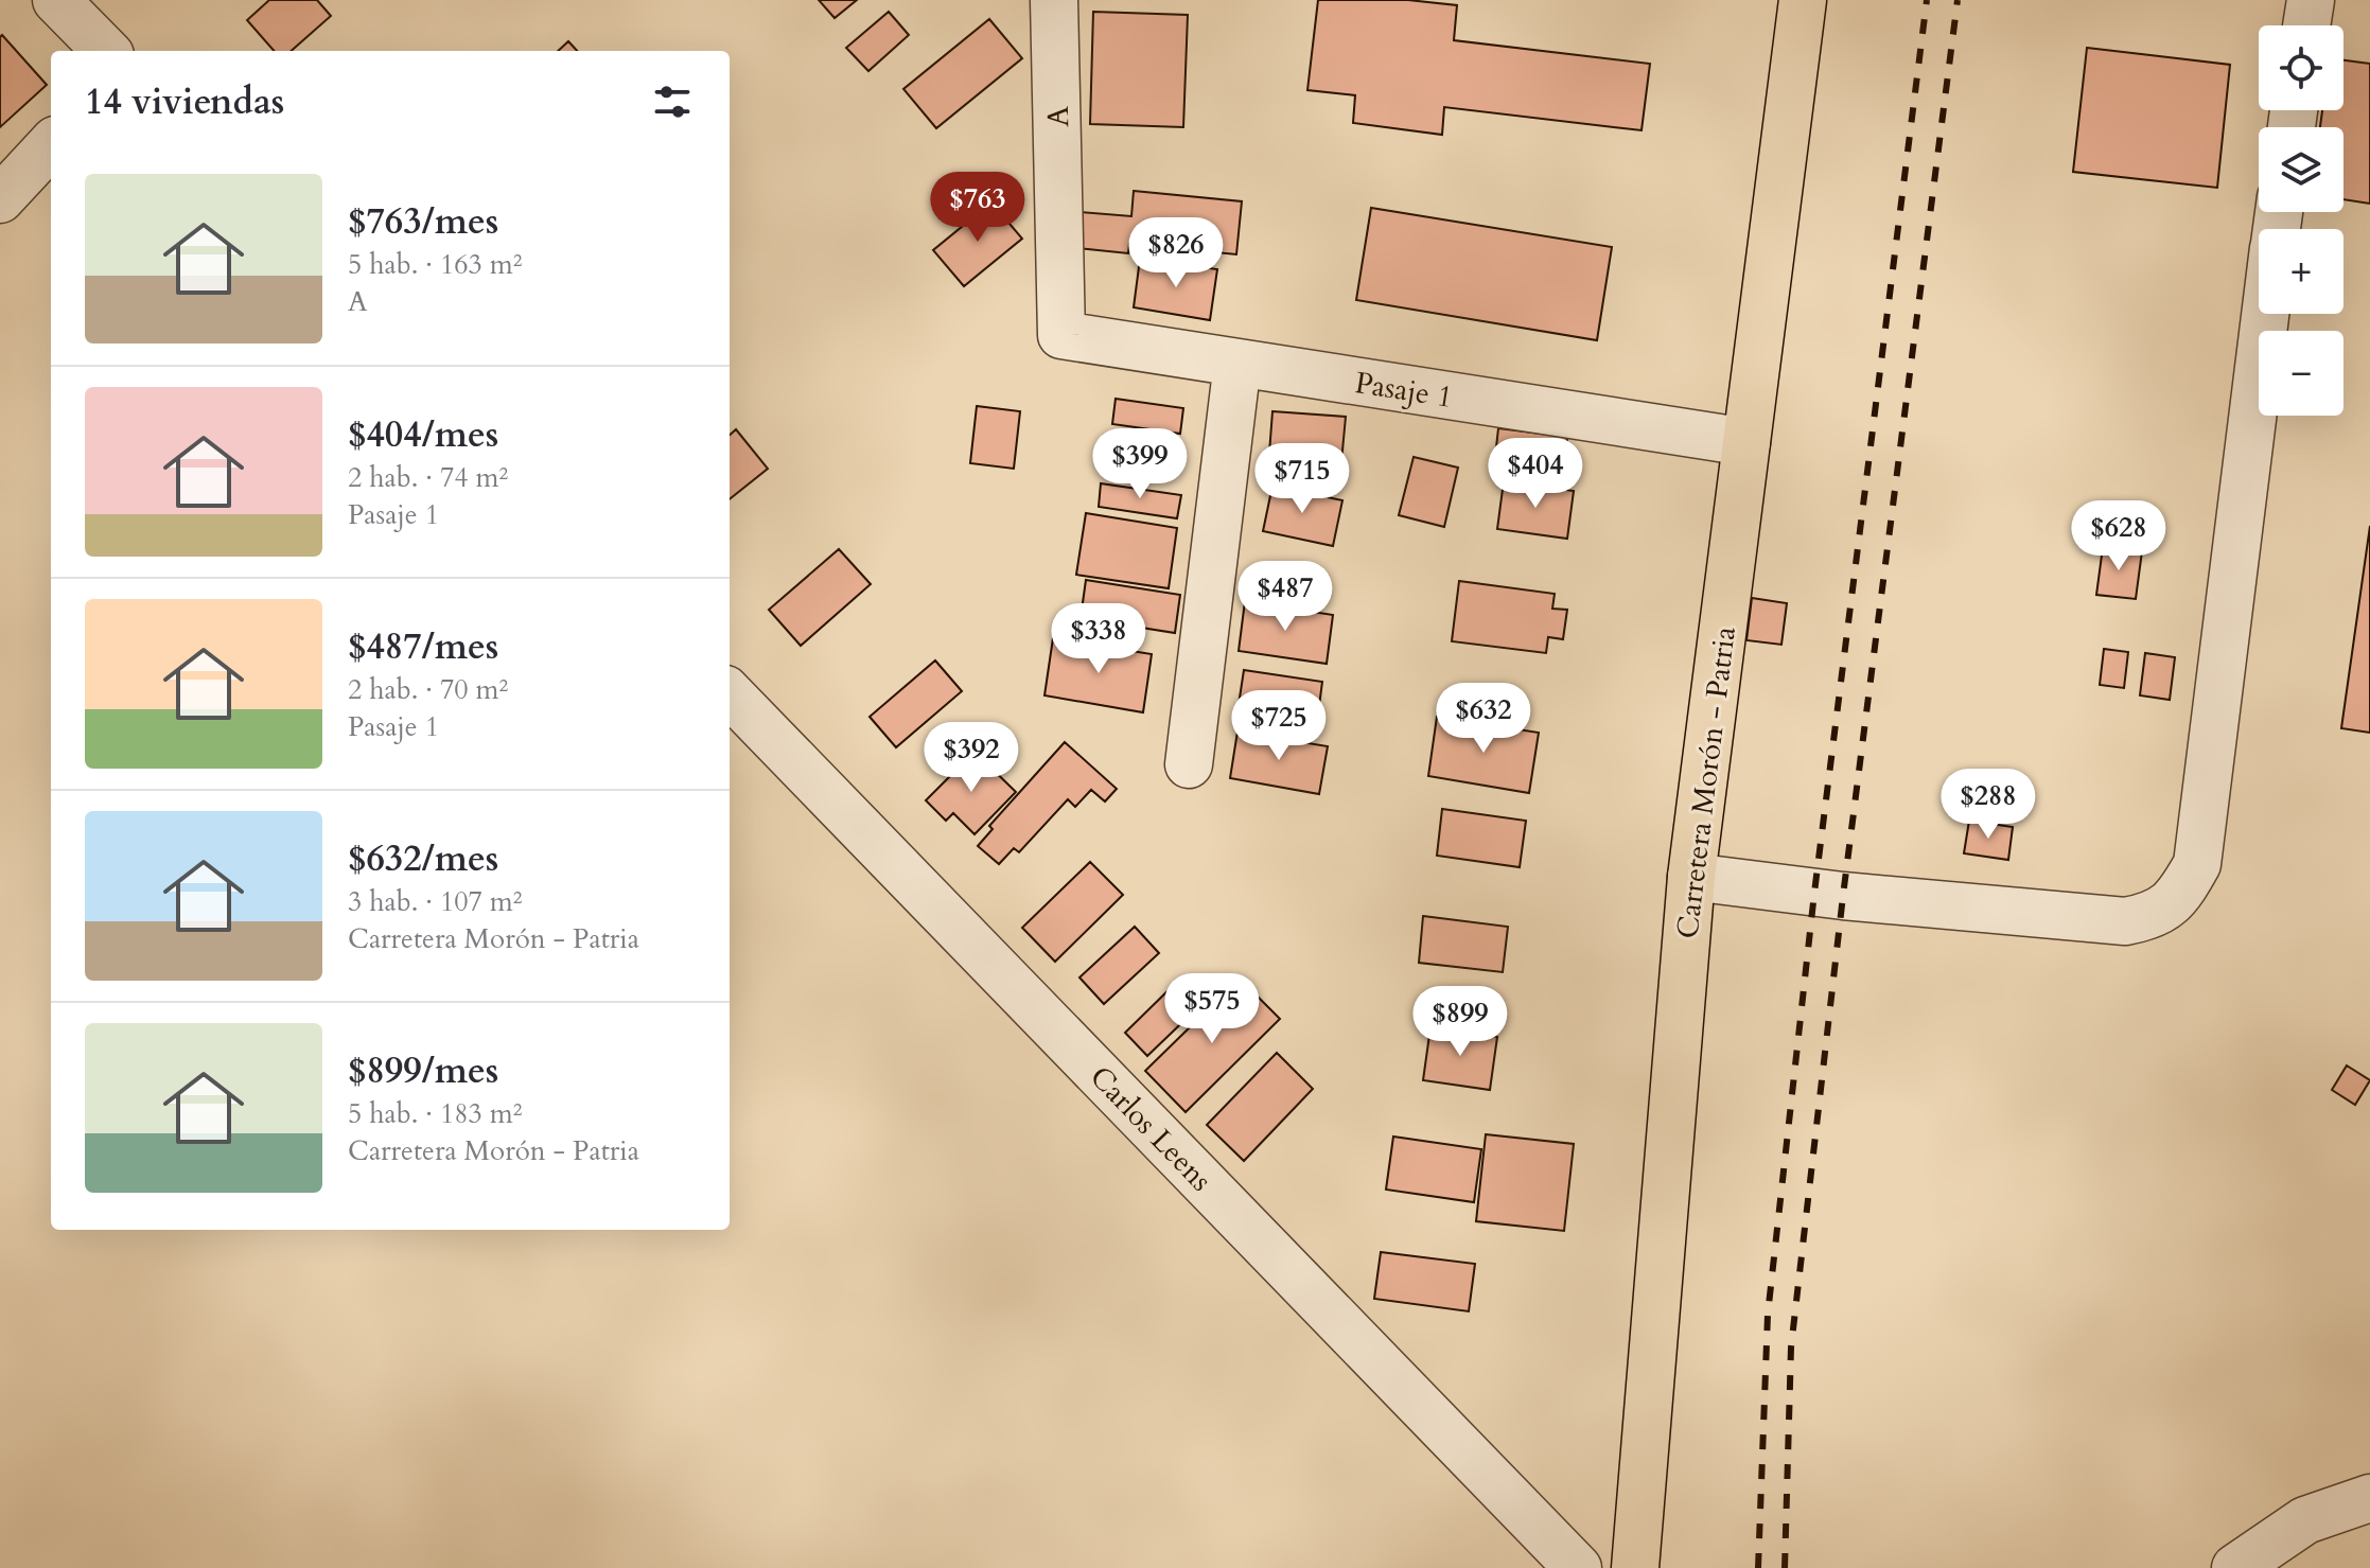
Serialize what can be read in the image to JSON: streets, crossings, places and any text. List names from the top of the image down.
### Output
{
  "streets": {
    "main road": ["Carretera Morón - Patria"],
    "street": ["A", "Pasaje 1", "Carlos Leens"]
  },
  "crossings": [
    ["A", "Pasaje 1"],
    ["Pasaje 1", "Carretera Morón - Patria"]
  ],
  "page": {
    "map_buttons": ["+", "−"],
    "heading": "14 viviendas",
    "list": [
      {
        "name": "$763/mes",
        "note": "5 hab. · 163 m² · A"
      },
      {
        "name": "$404/mes",
        "note": "2 hab. · 74 m² · Pasaje 1"
      },
      {
        "name": "$487/mes",
        "note": "2 hab. · 70 m² · Pasaje 1"
      },
      {
        "name": "$632/mes",
        "note": "3 hab. · 107 m² · Carretera Morón - Patria"
      },
      {
        "name": "$899/mes",
        "note": "5 hab. · 183 m² · Carretera Morón - Patria"
      }
    ],
    "price": [
      "$763",
      "$826",
      "$399",
      "$404",
      "$715",
      "$628",
      "$487",
      "$338",
      "$632",
      "$725",
      "$392",
      "$288",
      "$575",
      "$899"
    ]
  }
}
